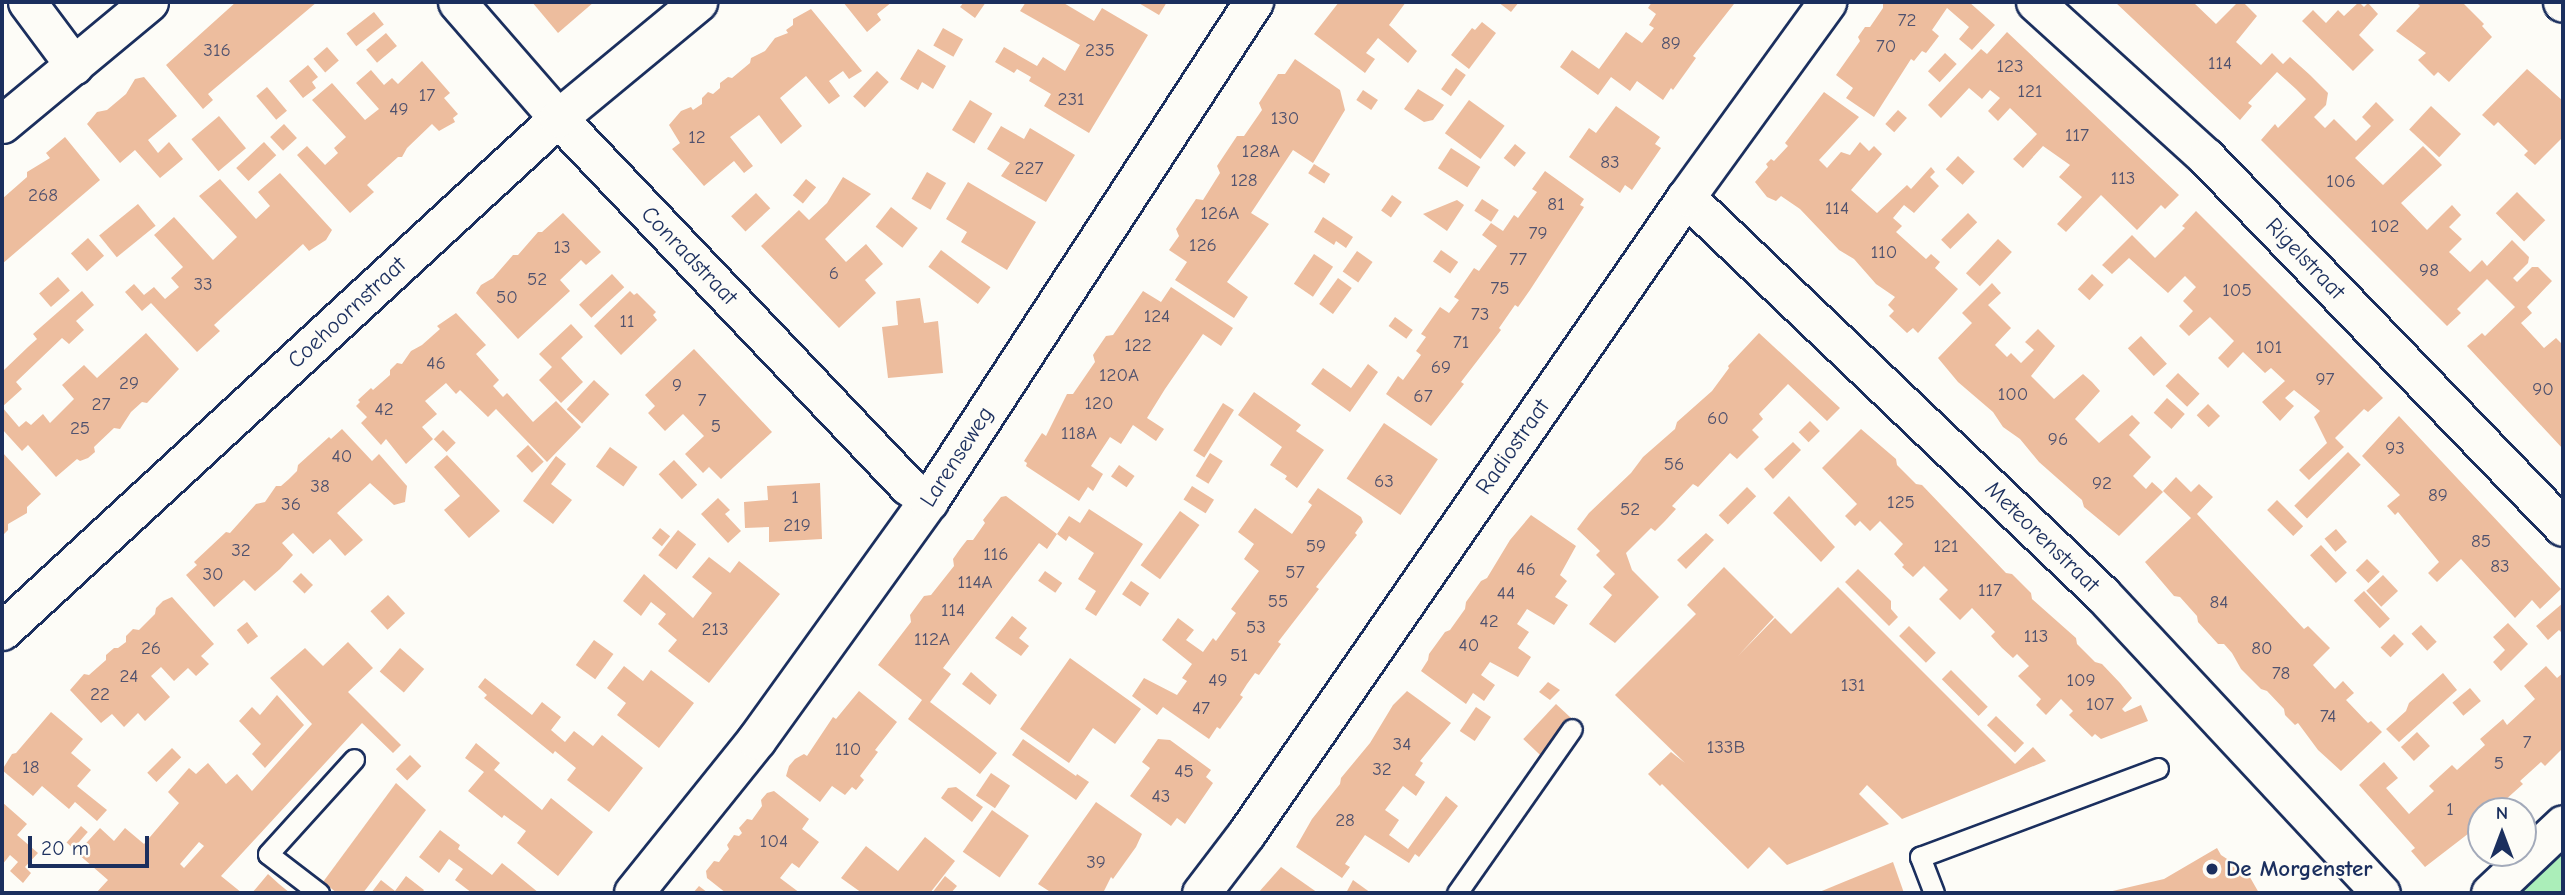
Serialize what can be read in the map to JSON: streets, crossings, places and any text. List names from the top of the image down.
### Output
{
  "streets": {
    "street": [
      "Conradstraat",
      "Rigelstraat",
      "Coehoornstraat",
      "Radiostraat",
      "Larenseweg",
      "Meteorenstraat"
    ]
  },
  "crossings": [
    ["Conradstraat", "Coehoornstraat"],
    ["Conradstraat", "Larenseweg"],
    ["Radiostraat", "Meteorenstraat"]
  ],
  "places": ["De Morgenster"],
  "house_numbers": [
    "72",
    "89",
    "70",
    "316",
    "235",
    "114",
    "123",
    "121",
    "17",
    "231",
    "49",
    "130",
    "117",
    "12",
    "128A",
    "83",
    "227",
    "113",
    "128",
    "106",
    "268",
    "81",
    "114",
    "126A",
    "102",
    "79",
    "126",
    "13",
    "110",
    "77",
    "98",
    "6",
    "52",
    "33",
    "75",
    "105",
    "50",
    "73",
    "124",
    "11",
    "71",
    "122",
    "101",
    "46",
    "69",
    "120A",
    "97",
    "29",
    "9",
    "90",
    "100",
    "67",
    "7",
    "120",
    "27",
    "42",
    "60",
    "5",
    "25",
    "118A",
    "96",
    "93",
    "40",
    "56",
    "63",
    "92",
    "38",
    "89",
    "1",
    "125",
    "36",
    "52",
    "219",
    "85",
    "59",
    "121",
    "32",
    "116",
    "83",
    "46",
    "57",
    "30",
    "114A",
    "117",
    "44",
    "55",
    "84",
    "114",
    "42",
    "53",
    "213",
    "113",
    "112A",
    "40",
    "26",
    "80",
    "51",
    "78",
    "24",
    "49",
    "109",
    "131",
    "22",
    "107",
    "47",
    "74",
    "7",
    "34",
    "133B",
    "110",
    "5",
    "18",
    "32",
    "45",
    "43",
    "1",
    "28",
    "104",
    "39"
  ],
  "scale_bar": "20 m",
  "north": "top"
}
